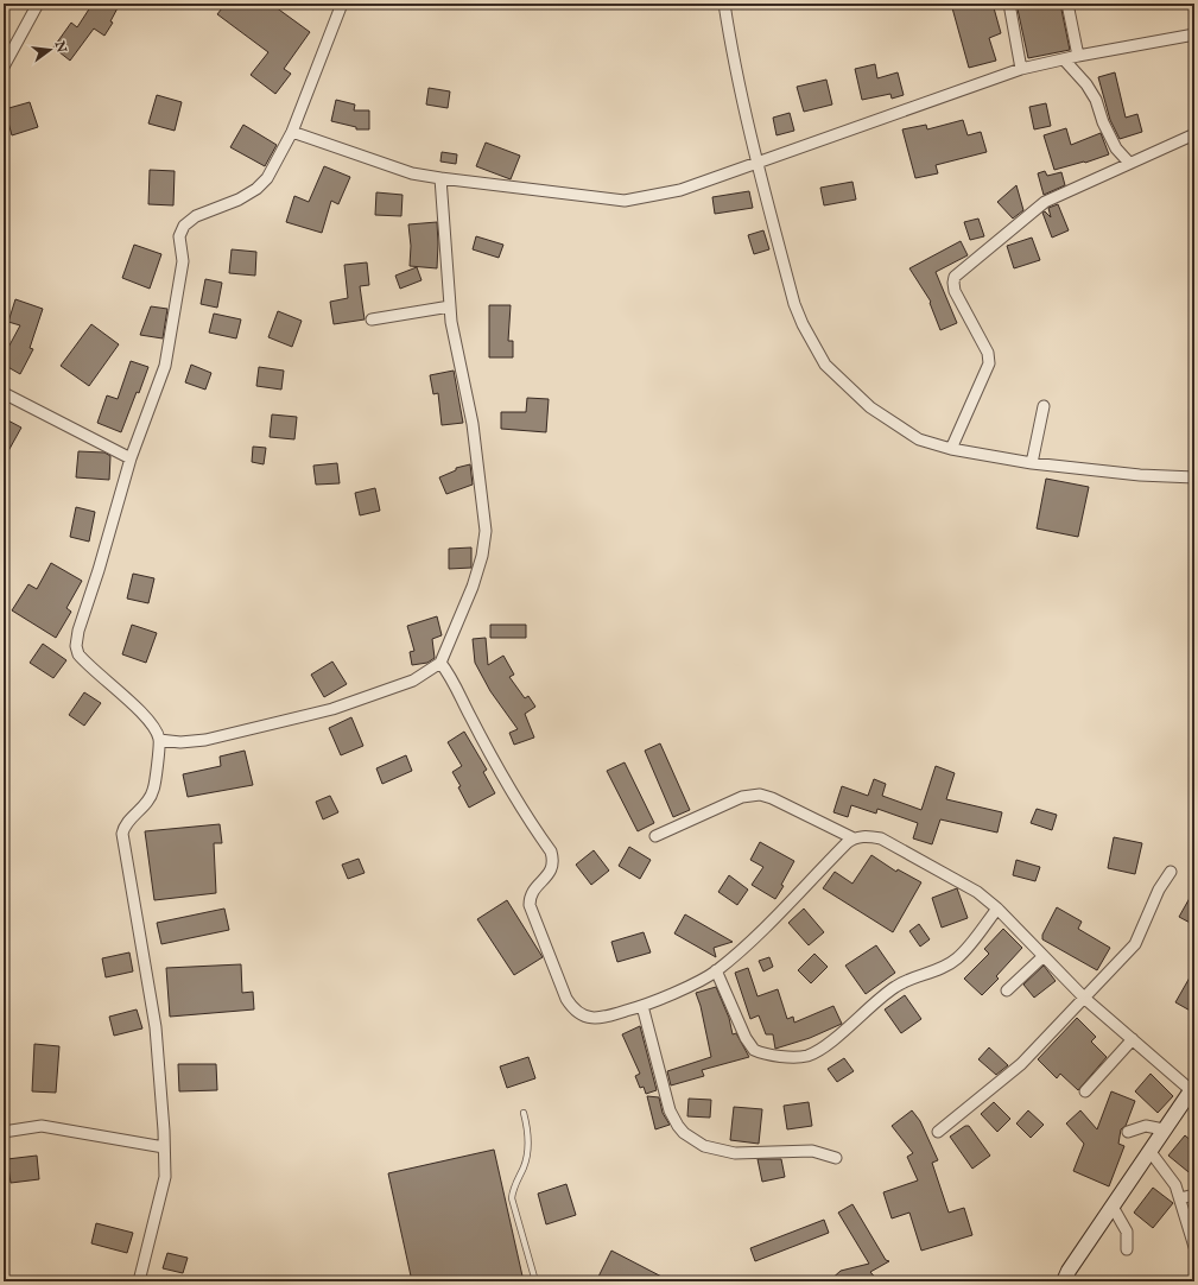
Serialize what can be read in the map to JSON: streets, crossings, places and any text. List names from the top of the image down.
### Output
{
  "north": "right"
}
